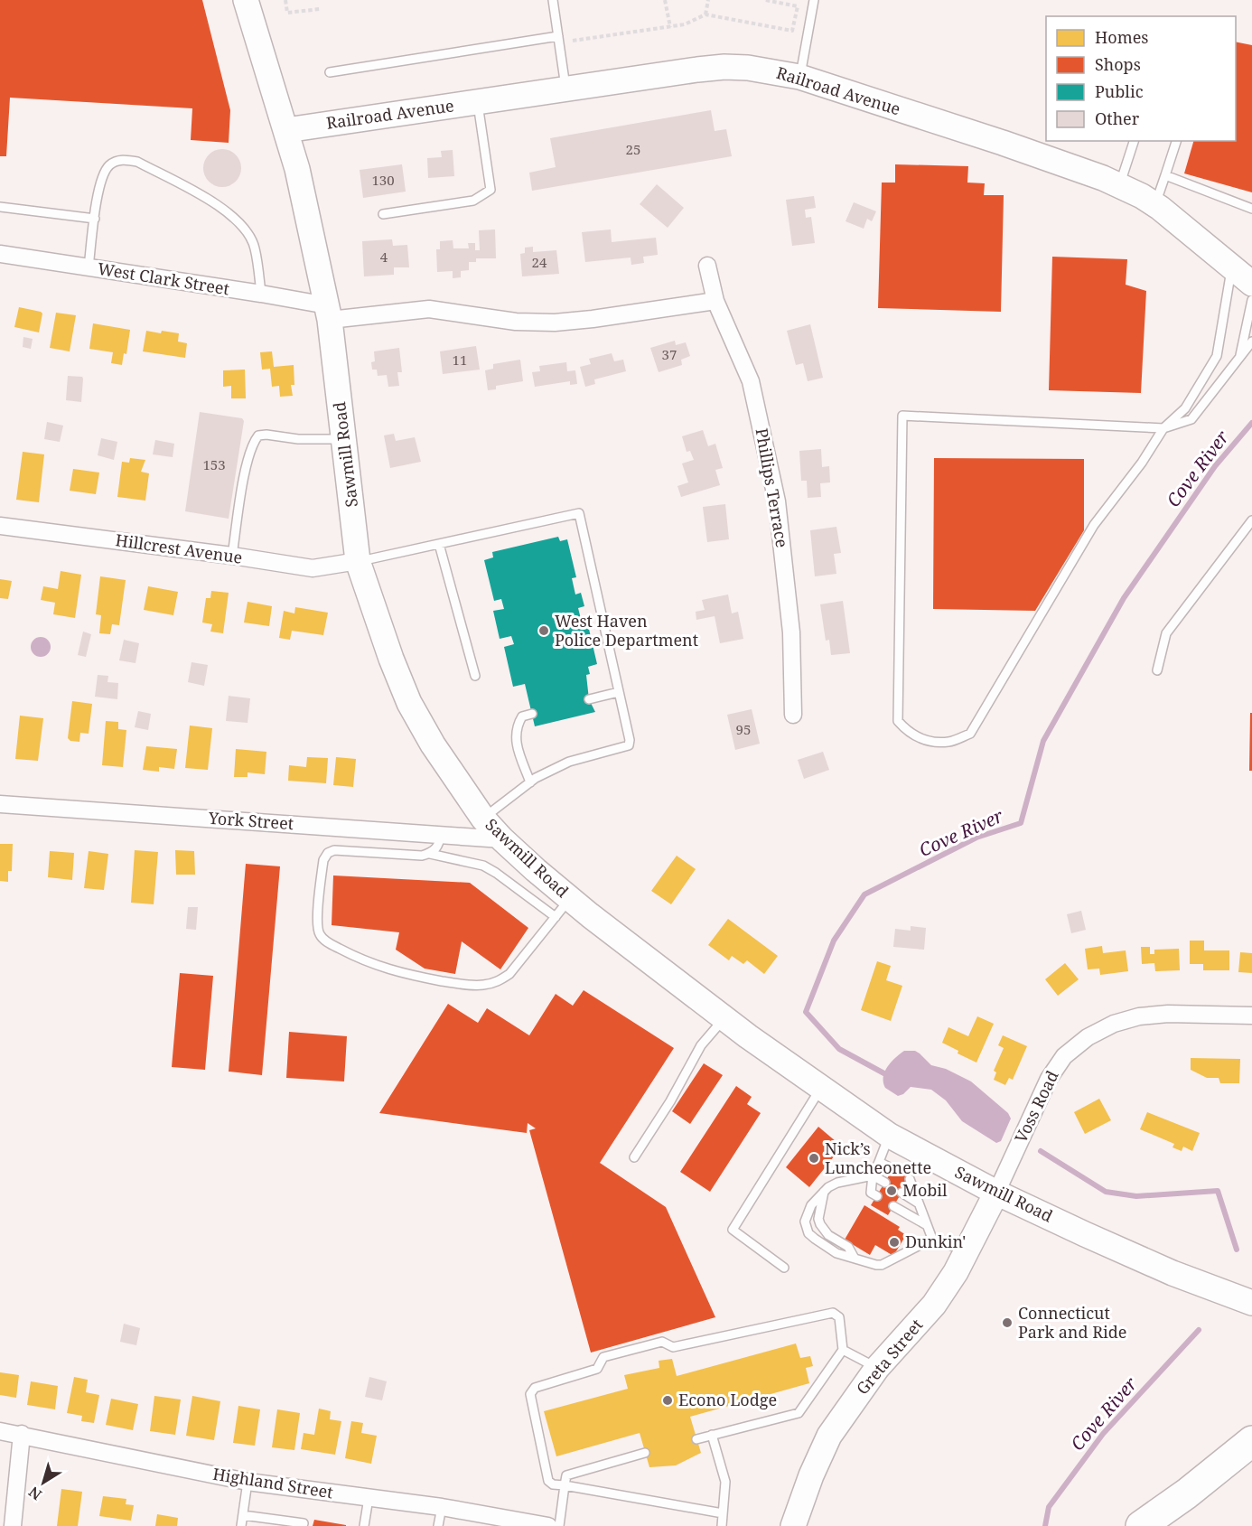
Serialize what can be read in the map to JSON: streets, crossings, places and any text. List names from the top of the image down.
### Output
{
  "streets": {
    "main road": ["Railroad Avenue", "Sawmill Road", "Greta Street"],
    "street": [
      "West Clark Street",
      "Phillips Terrace",
      "Hillcrest Avenue",
      "York Street",
      "Voss Road",
      "Highland Street"
    ]
  },
  "crossings": [
    ["Railroad Avenue", "Sawmill Road"],
    ["West Clark Street", "Sawmill Road"],
    ["Sawmill Road", "Hillcrest Avenue"],
    ["Sawmill Road", "York Street"],
    ["Sawmill Road", "Voss Road"],
    ["Sawmill Road", "Greta Street"],
    ["Voss Road", "Greta Street"]
  ],
  "water": ["Cove River"],
  "places": [
    "West Haven Police Department",
    "Nick’s Luncheonette",
    "Mobil",
    "Dunkin'",
    "Connecticut Park and Ride",
    "Econo Lodge"
  ],
  "house_numbers": [
    "25",
    "130",
    "4",
    "24",
    "37",
    "11",
    "153",
    "95"
  ],
  "legend": [
    "Homes",
    "Shops",
    "Public",
    "Other"
  ],
  "north": "bottom left"
}
